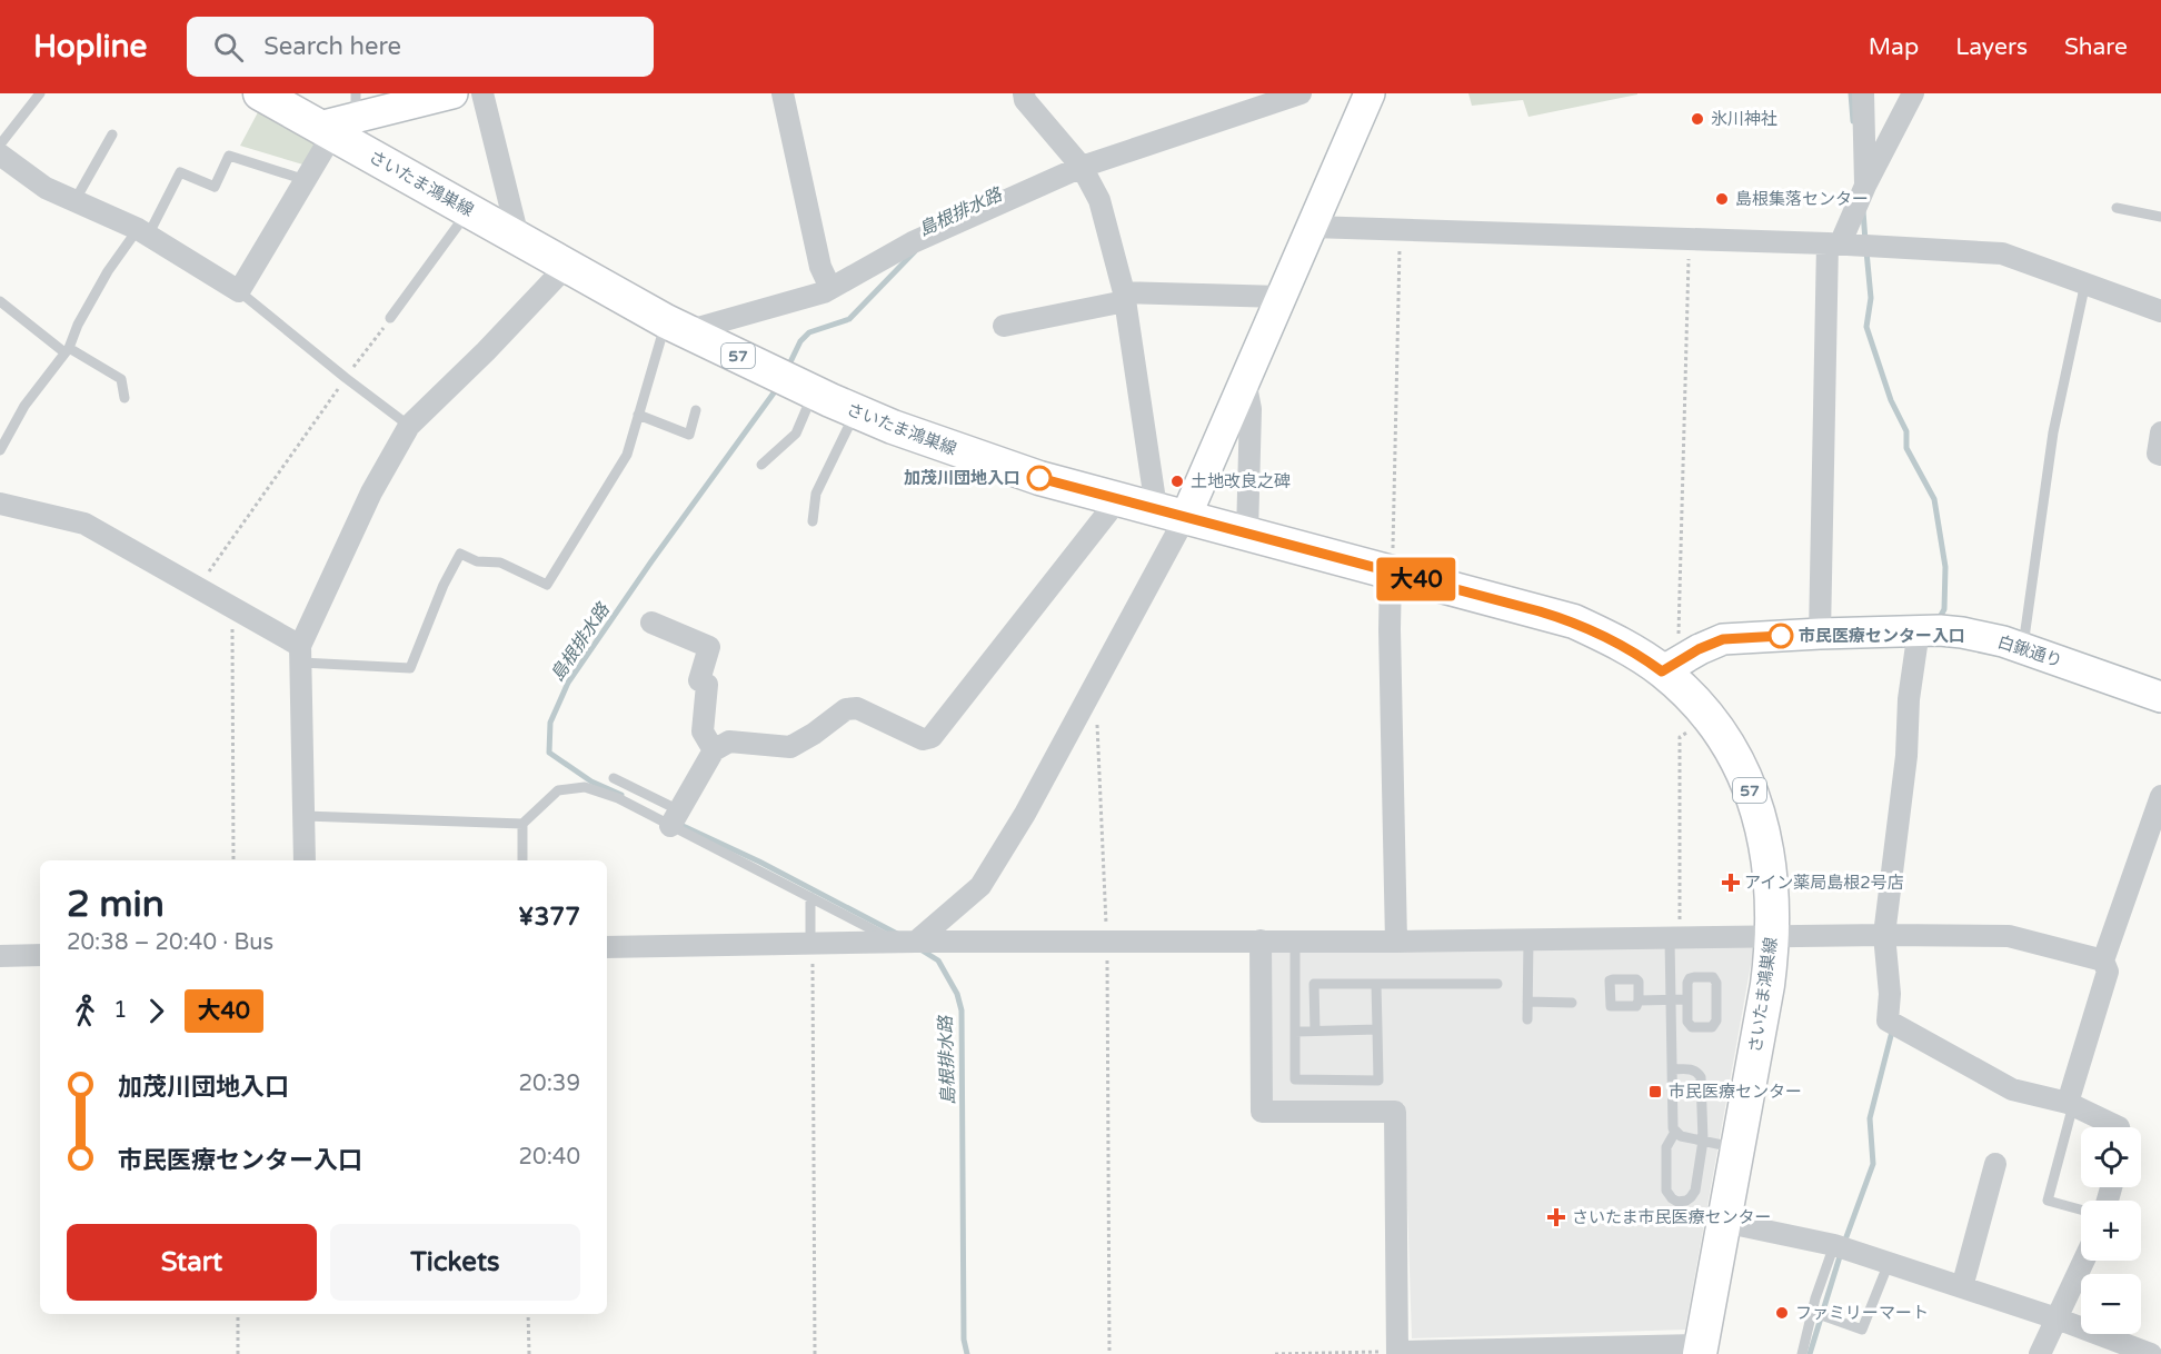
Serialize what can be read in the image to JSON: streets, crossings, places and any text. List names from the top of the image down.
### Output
{
  "streets": {
    "main road": ["さいたま鴻巣線", "57"],
    "street": ["白鍬通り"]
  },
  "crossings": [
    ["さいたま鴻巣線", "白鍬通り"]
  ],
  "water": ["島根排水路"],
  "places": {
    "other": [
      "氷川神社",
      "島根集落センター",
      "加茂川団地入口",
      "土地改良之碑",
      "市民医療センター入口",
      "ファミリーマート"
    ],
    "health": ["アイン薬局島根2号店", "さいたま市民医療センター"],
    "transit": ["市民医療センター"]
  },
  "lines": ["bus line 大40"],
  "page": {
    "header": "Hopline",
    "search": "Search here",
    "nav": ["Map", "Layers", "Share"],
    "on_map": "大40",
    "heading": ["2 min", "20:38 – 20:40 · Bus", "¥377"],
    "legs": ["1", "大40"],
    "list": [
      {
        "name": "加茂川団地入口",
        "value": "20:39"
      },
      {
        "name": "市民医療センター入口",
        "value": "20:40"
      }
    ],
    "map_buttons": ["+", "−"],
    "buttons": ["Start", "Tickets"]
  }
}
